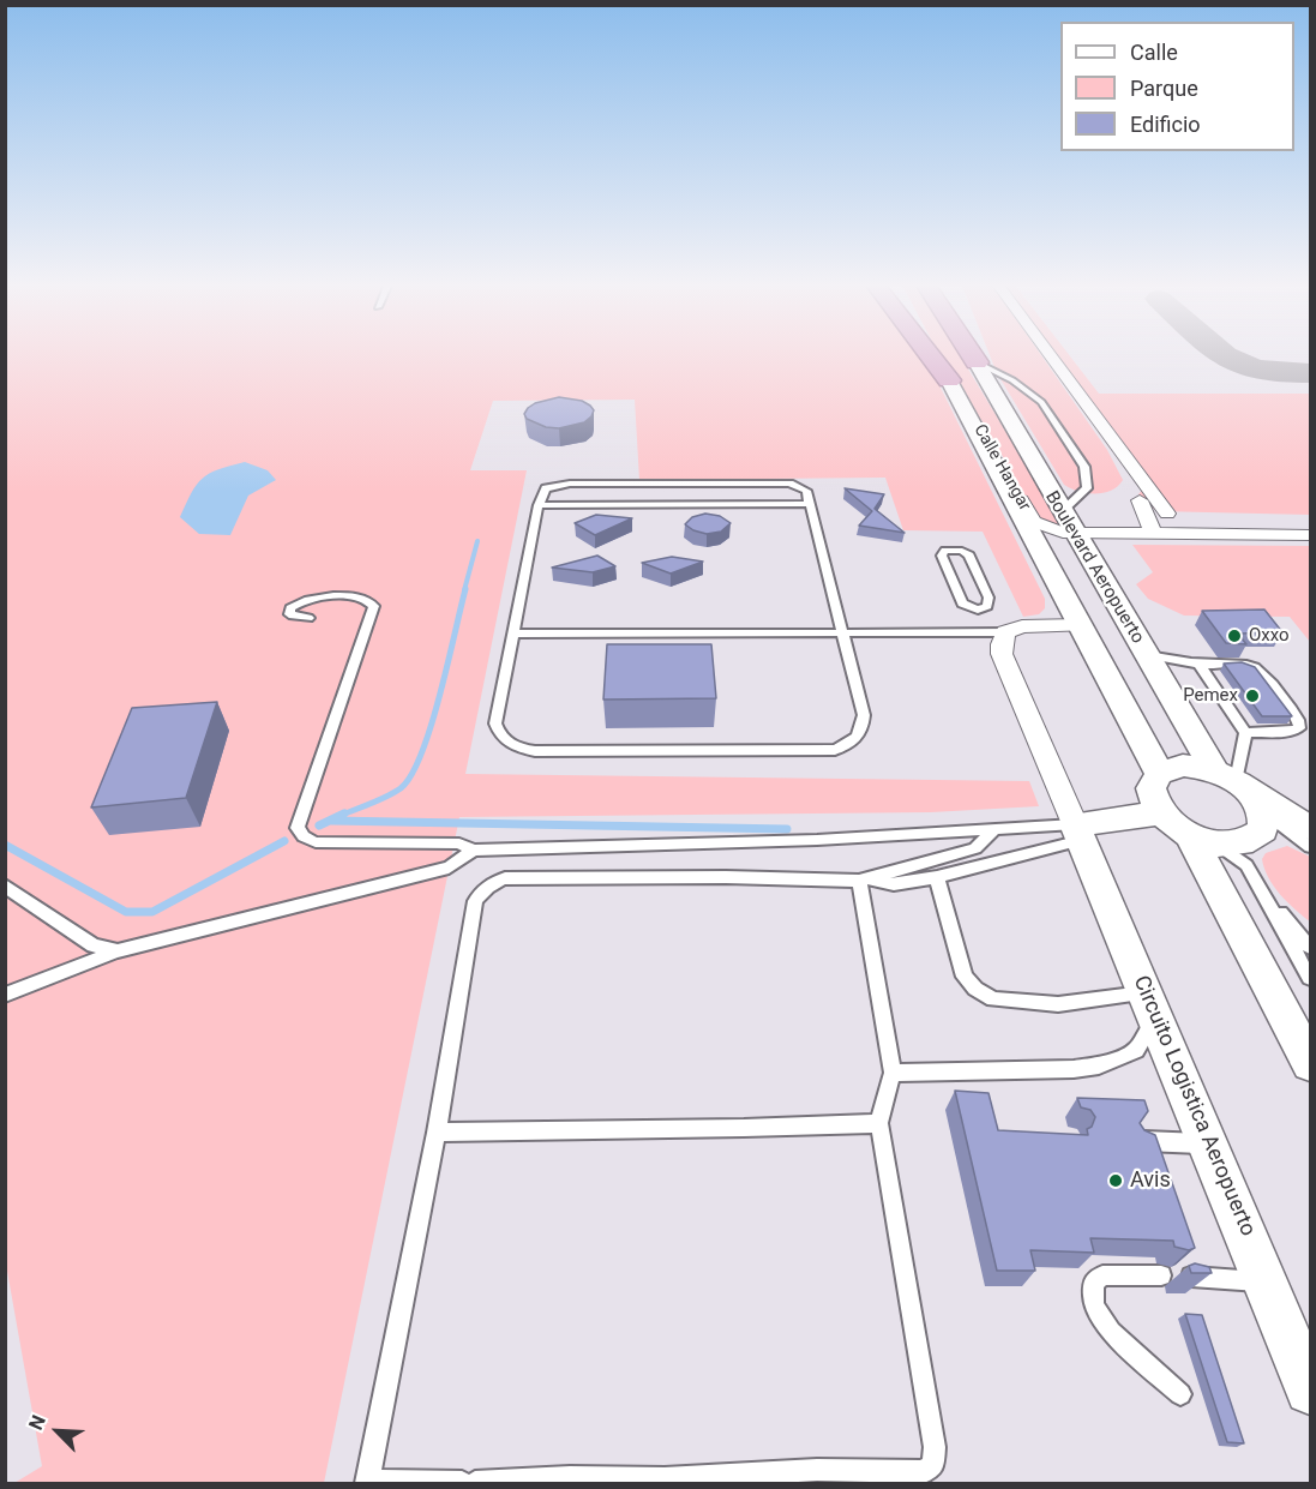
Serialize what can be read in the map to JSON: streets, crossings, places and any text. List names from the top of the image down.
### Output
{
  "streets": {
    "street": ["Calle Hangar", "Boulevard Aeropuerto", "Circuito Logistica Aeropuerto"]
  },
  "crossings": [
    ["Calle Hangar", "Boulevard Aeropuerto"]
  ],
  "places": ["Oxxo", "Pemex", "Avis"],
  "legend": ["Calle", "Parque", "Edificio"],
  "north": "top left"
}
